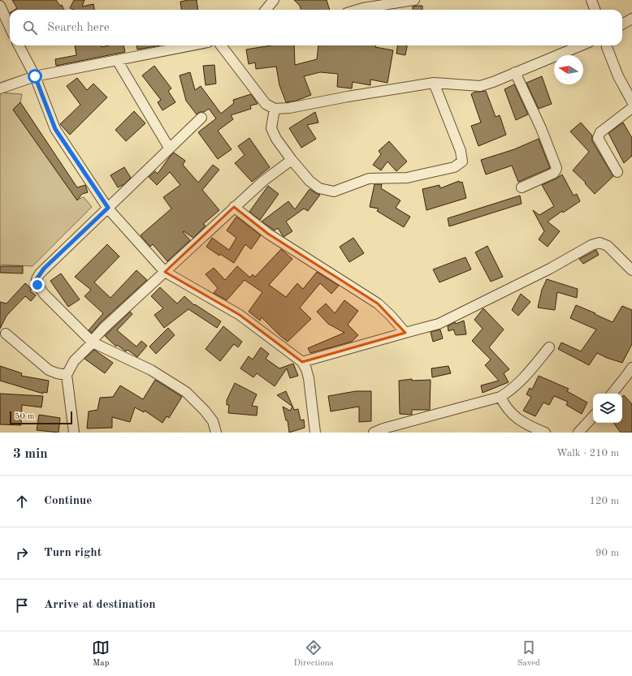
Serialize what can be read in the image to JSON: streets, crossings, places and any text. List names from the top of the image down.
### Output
{
  "scale_bar": "50 m",
  "north": "left",
  "page": {
    "search": "Search here",
    "scale": "50 m",
    "heading": ["3 min", "Walk · 210 m"],
    "list": [
      ["Continue", "120 m"],
      ["Turn right", "90 m"],
      "Arrive at destination"
    ],
    "nav": ["Map", "Directions", "Saved"]
  }
}
